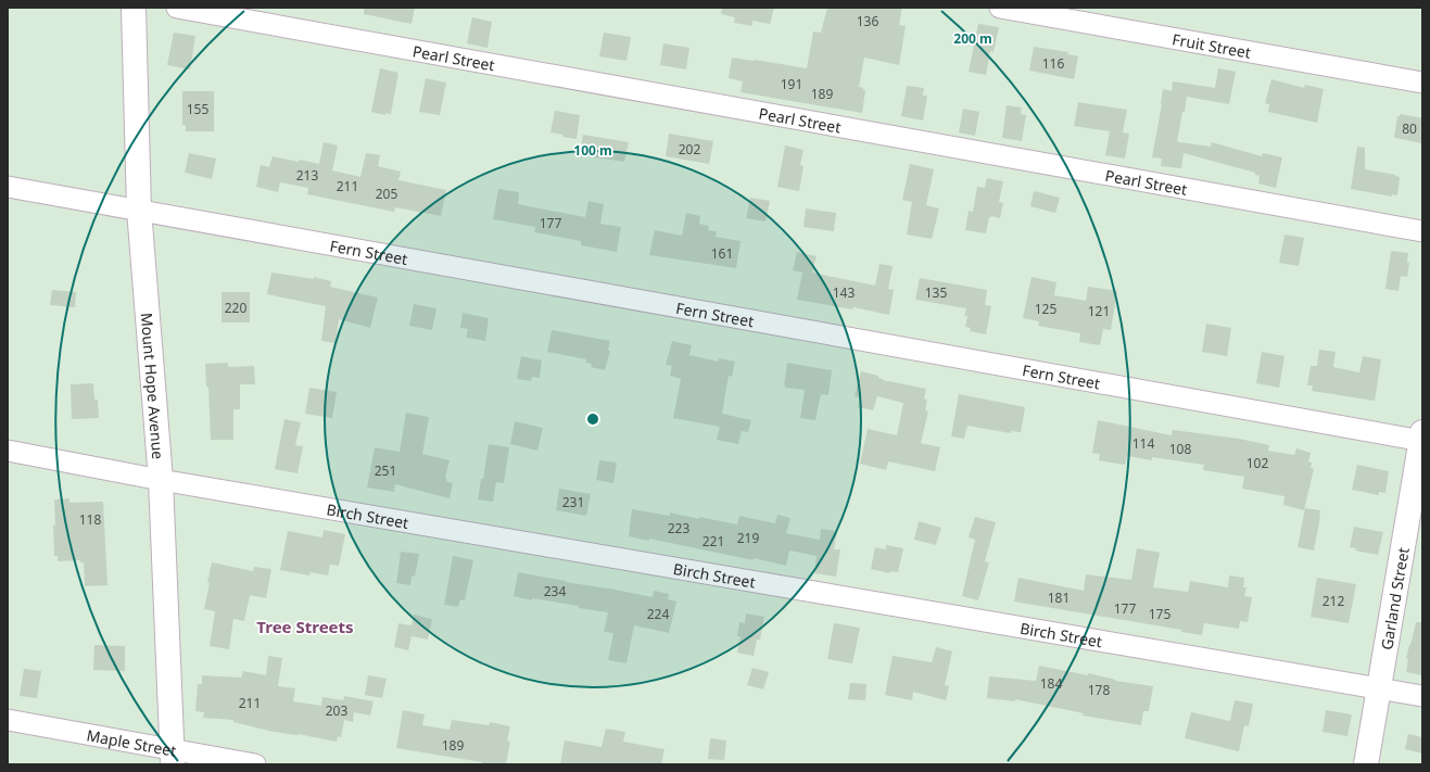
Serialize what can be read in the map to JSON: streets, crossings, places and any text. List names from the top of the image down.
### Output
{
  "streets": {
    "street": [
      "Fruit Street",
      "Pearl Street",
      "Fern Street",
      "Mount Hope Avenue",
      "Birch Street",
      "Garland Street",
      "Maple Street"
    ]
  },
  "crossings": [
    ["Fern Street", "Mount Hope Avenue"],
    ["Fern Street", "Garland Street"],
    ["Mount Hope Avenue", "Birch Street"],
    ["Mount Hope Avenue", "Maple Street"],
    ["Birch Street", "Garland Street"]
  ],
  "districts": ["Tree Streets"],
  "house_numbers": [
    "136",
    "116",
    "191",
    "189",
    "155",
    "80",
    "202",
    "213",
    "211",
    "205",
    "177",
    "161",
    "143",
    "135",
    "220",
    "125",
    "121",
    "114",
    "108",
    "102",
    "251",
    "231",
    "118",
    "223",
    "219",
    "221",
    "234",
    "181",
    "212",
    "177",
    "224",
    "175",
    "184",
    "178",
    "211",
    "203",
    "189"
  ],
  "rings": ["200 m", "100 m"]
}
